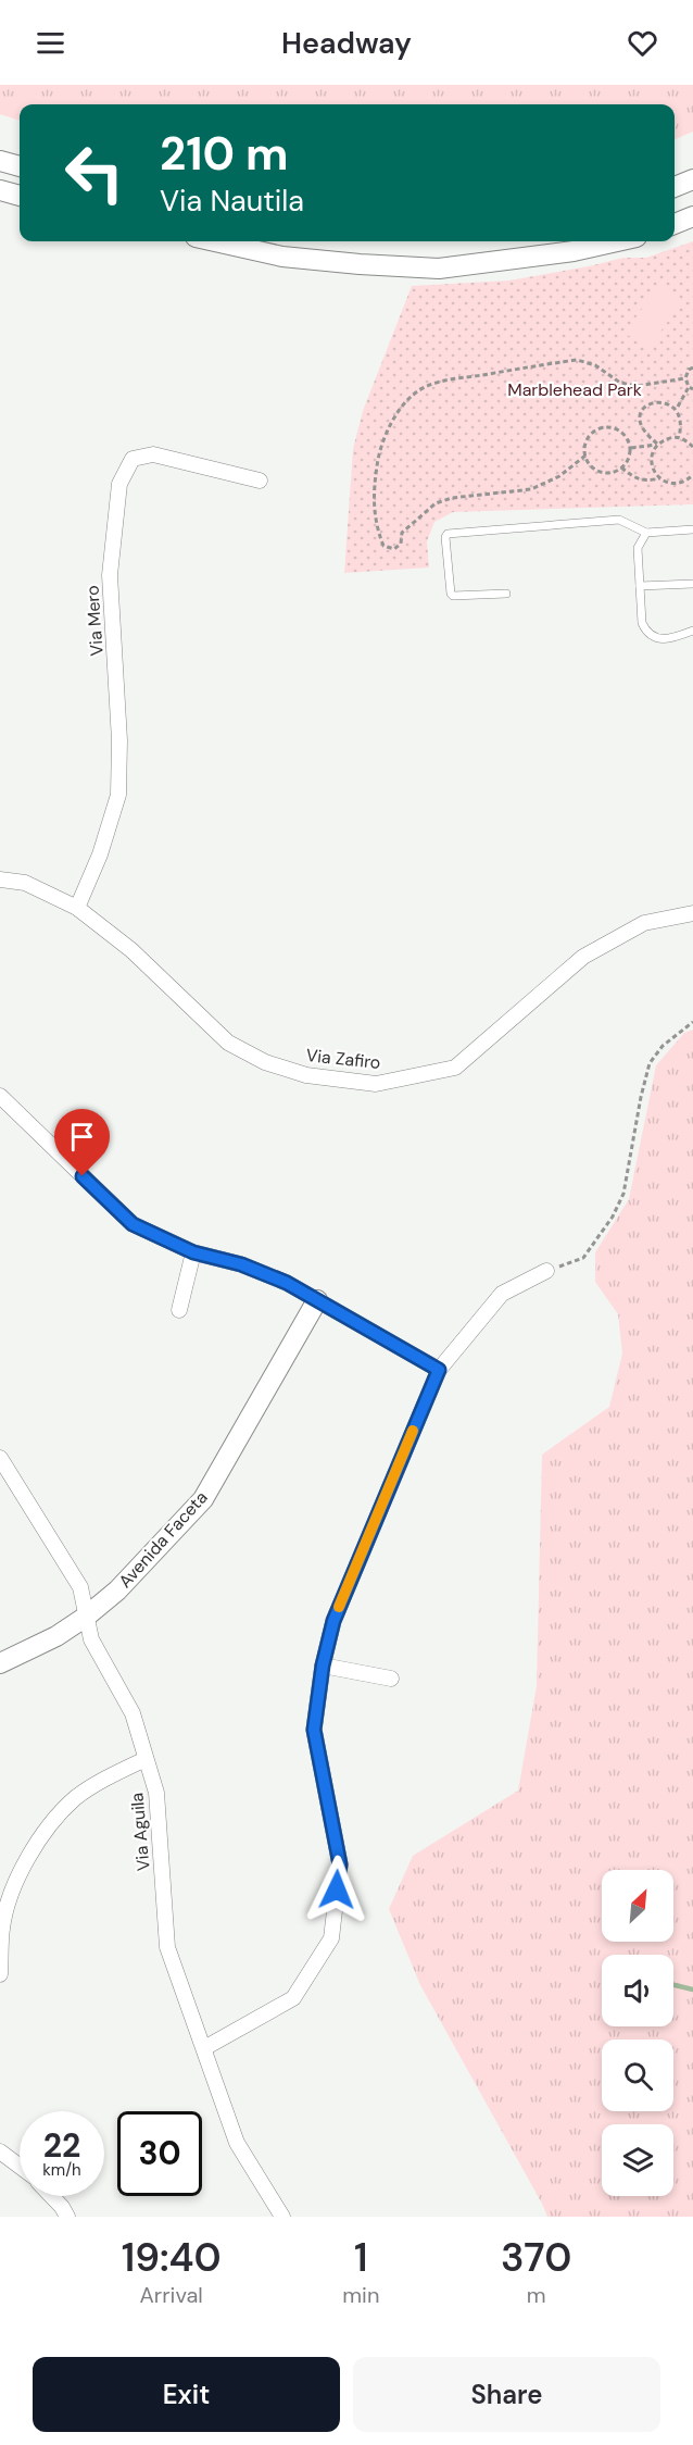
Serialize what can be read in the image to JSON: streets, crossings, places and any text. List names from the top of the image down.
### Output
{
  "streets": {
    "main road": ["Avenida Faceta"],
    "street": ["Via Mero", "Via Zafiro", "Via Aguila"]
  },
  "crossings": [
    ["Via Mero", "Via Zafiro"],
    ["Avenida Faceta", "Via Aguila"]
  ],
  "parks": ["Marblehead Park"],
  "north": "top right",
  "page": {
    "header": "Headway",
    "turn": ["210 m", "Via Nautila"],
    "speed": "22 km/h",
    "limit": "30",
    "eta": [
      "19:40",
      "Arrival",
      "1",
      "min",
      "370",
      "m"
    ],
    "buttons": ["Exit", "Share"]
  }
}
